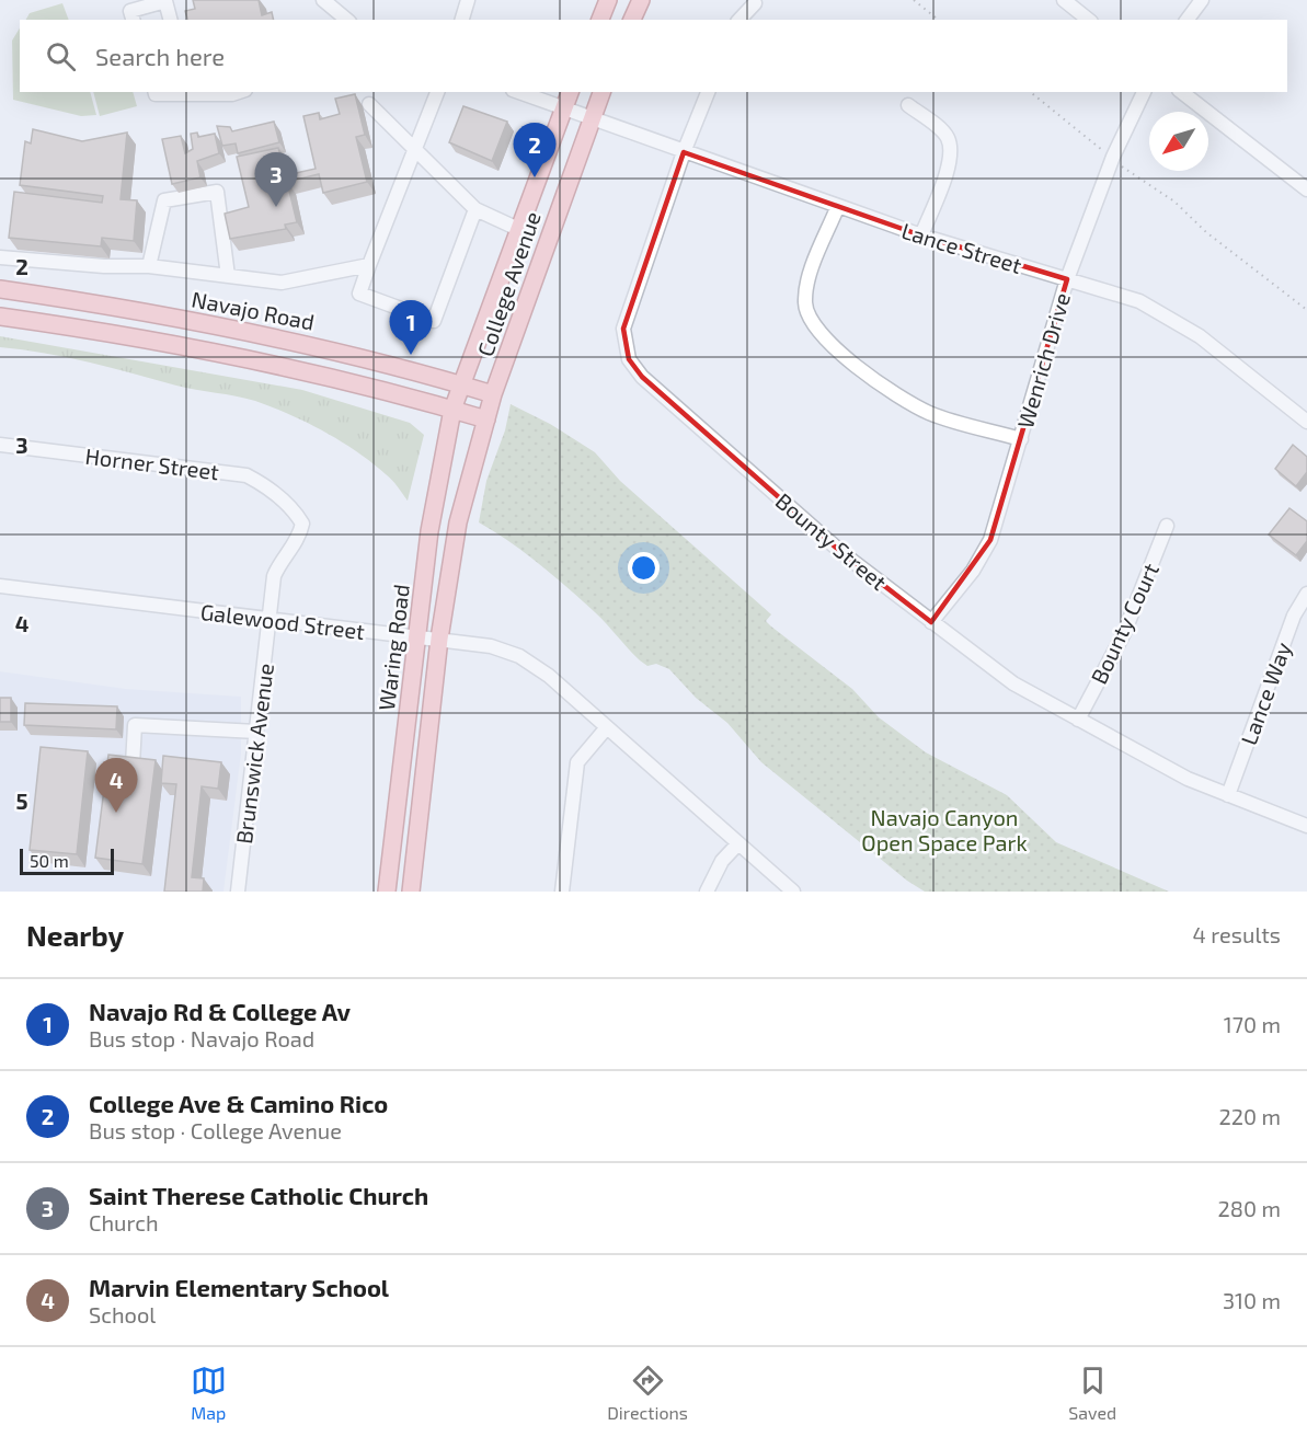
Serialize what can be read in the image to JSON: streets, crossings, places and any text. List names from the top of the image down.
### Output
{
  "streets": {
    "main road": ["College Avenue", "Navajo Road", "Waring Road"],
    "street": [
      "Lance Street",
      "Wenrich Drive",
      "Horner Street",
      "Bounty Street",
      "Galewood Street",
      "Bounty Court",
      "Lance Way",
      "Brunswick Avenue"
    ]
  },
  "crossings": [
    ["Lance Street", "College Avenue"],
    ["Lance Street", "Wenrich Drive"],
    ["Lance Street", "Bounty Street"],
    ["College Avenue", "Navajo Road"],
    ["College Avenue", "Waring Road"],
    ["Wenrich Drive", "Bounty Street"],
    ["Horner Street", "Brunswick Avenue"],
    ["Bounty Street", "Bounty Court"],
    ["Bounty Street", "Lance Way"],
    ["Galewood Street", "Waring Road"],
    ["Galewood Street", "Brunswick Avenue"]
  ],
  "parks": ["Navajo Canyon Open Space Park"],
  "scale_bar": "50 m",
  "north": "bottom left",
  "page": {
    "search": "Search here",
    "pins": [
      "2",
      "3",
      "1",
      "4"
    ],
    "scale": "50 m",
    "heading": ["Nearby", "4 results"],
    "list": [
      {
        "mark": "1",
        "name": "Navajo Rd & College Av",
        "note": "Bus stop · Navajo Road",
        "value": "170 m"
      },
      {
        "mark": "2",
        "name": "College Ave & Camino Rico",
        "note": "Bus stop · College Avenue",
        "value": "220 m"
      },
      {
        "mark": "3",
        "name": "Saint Therese Catholic Church",
        "note": "Church",
        "value": "280 m"
      },
      {
        "mark": "4",
        "name": "Marvin Elementary School",
        "note": "School",
        "value": "310 m"
      }
    ],
    "nav": ["Map", "Directions", "Saved"]
  },
  "grid": {
    "rows": [
      "2",
      "3",
      "4",
      "5"
    ]
  }
}
